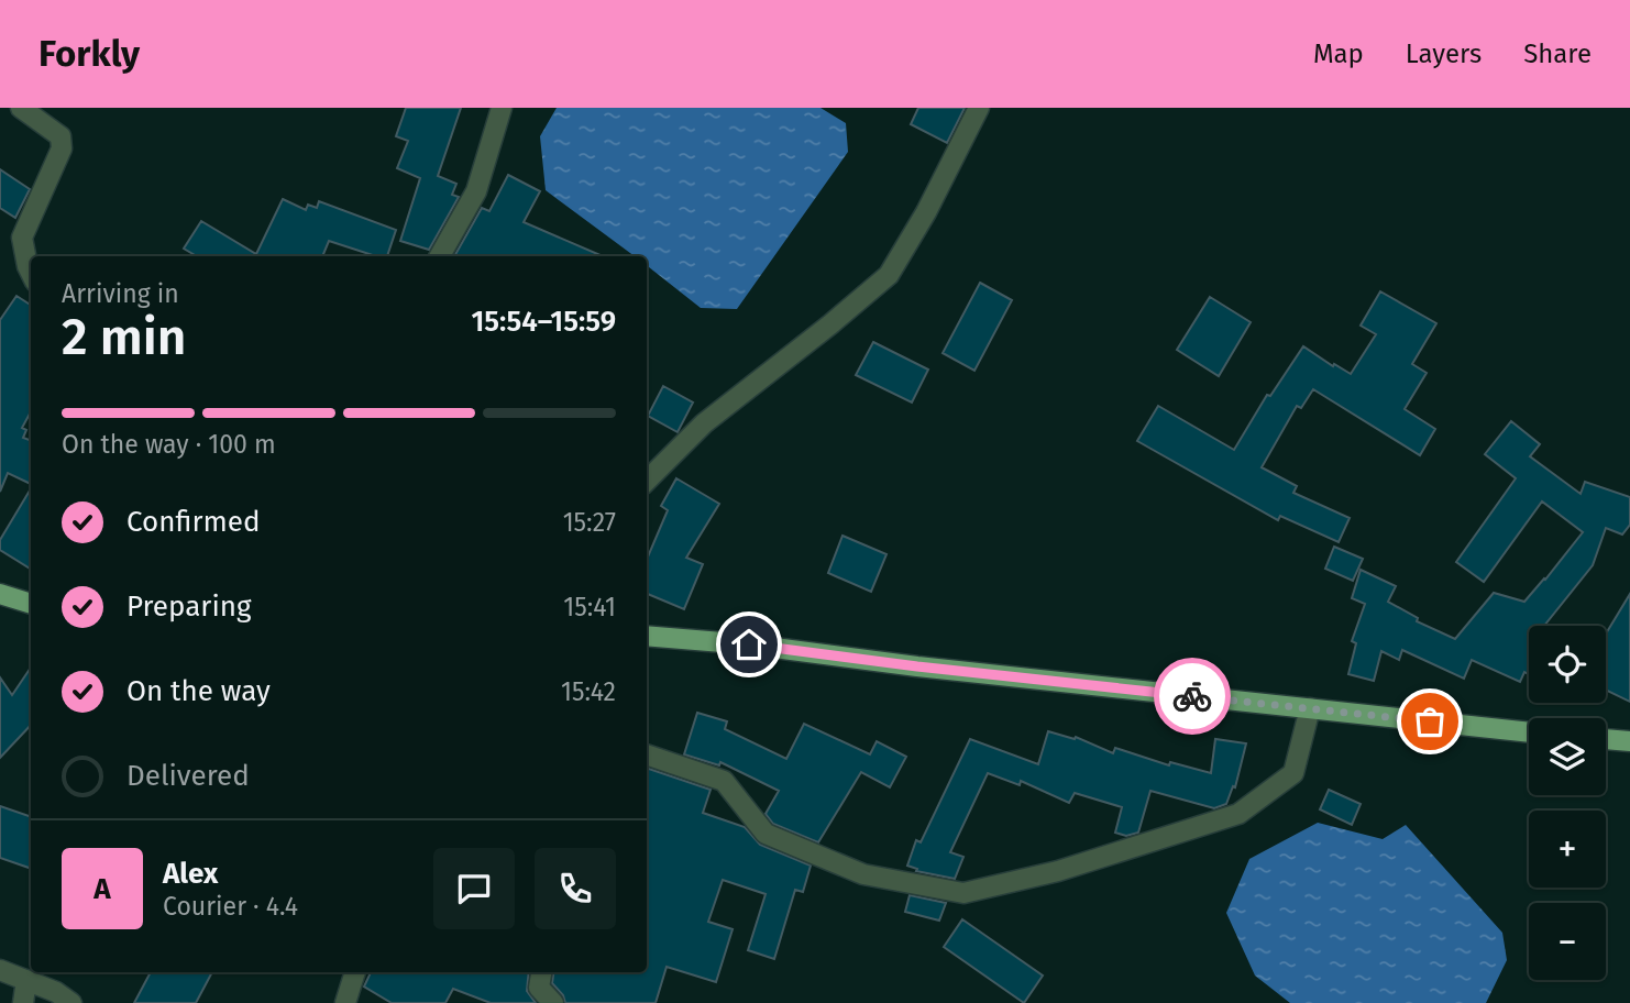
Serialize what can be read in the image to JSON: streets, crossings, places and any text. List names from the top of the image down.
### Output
{
  "page": {
    "header": "Forkly",
    "nav": ["Map", "Layers", "Share"],
    "heading": ["2 min", "Arriving in", "15:54–15:59"],
    "panel": ["Alex", "Courier · 4.4"],
    "bar": "On the way · 100 m",
    "list": [
      ["Confirmed", "15:27"],
      ["Preparing", "15:41"],
      ["On the way", "15:42"],
      "Delivered"
    ],
    "map_buttons": ["+", "−"],
    "round": "A"
  }
}
